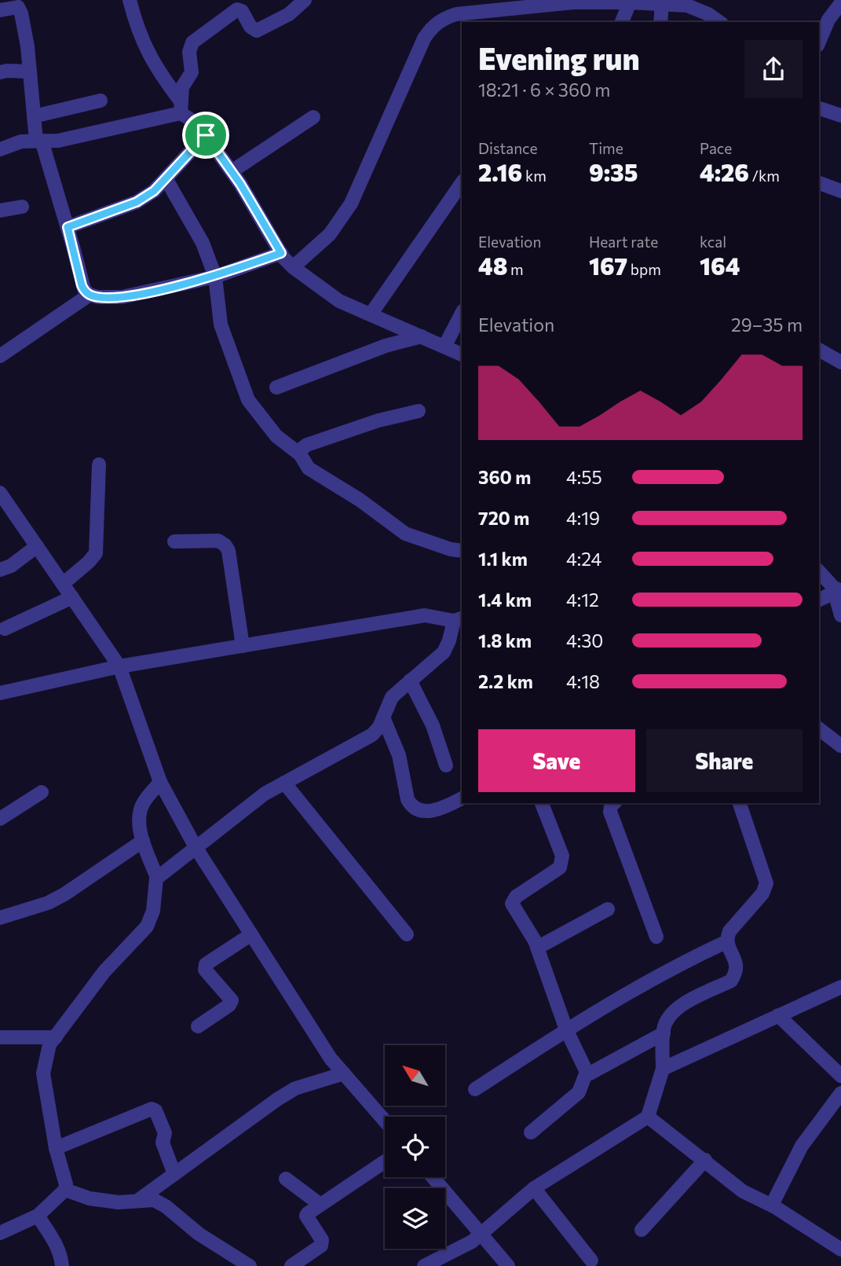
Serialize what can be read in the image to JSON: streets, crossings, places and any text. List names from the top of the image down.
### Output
{
  "north": "top left",
  "page": {
    "heading": ["Evening run", "18:21 · 6 × 360 m"],
    "stats": [
      ["Distance", "2.16 km"],
      ["Time", "9:35"],
      ["Pace", "4:26 /km"],
      ["Elevation", "48 m"],
      ["Heart rate", "167 bpm"],
      ["kcal", "164"]
    ],
    "chart": ["Elevation", "29–35 m"],
    "list": [
      {
        "name": "360 m",
        "note": "4:55"
      },
      {
        "name": "720 m",
        "note": "4:19"
      },
      {
        "name": "1.1 km",
        "note": "4:24"
      },
      {
        "name": "1.4 km",
        "note": "4:12"
      },
      {
        "name": "1.8 km",
        "note": "4:30"
      },
      {
        "name": "2.2 km",
        "note": "4:18"
      }
    ],
    "buttons": ["Save", "Share"]
  }
}
